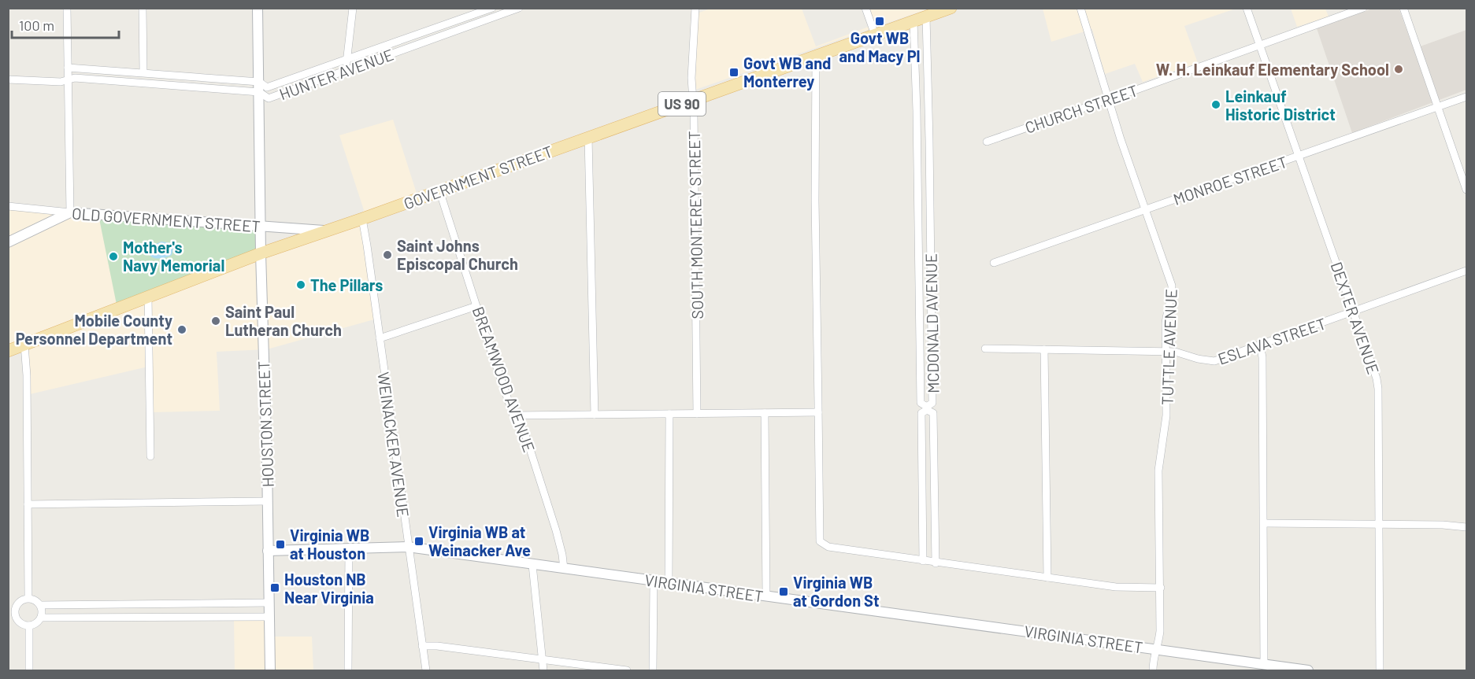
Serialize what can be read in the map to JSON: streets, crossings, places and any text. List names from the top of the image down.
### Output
{
  "streets": {
    "main road": ["US 90", "GOVERNMENT STREET"],
    "street": [
      "HUNTER AVENUE",
      "CHURCH STREET",
      "MONROE STREET",
      "OLD GOVERNMENT STREET",
      "SOUTH MONTEREY STREET",
      "DEXTER AVENUE",
      "MCDONALD AVENUE",
      "ESLAVA STREET",
      "TUTTLE AVENUE",
      "BREAMWOOD AVENUE",
      "HOUSTON STREET",
      "WEINACKER AVENUE",
      "VIRGINIA STREET"
    ]
  },
  "crossings": [
    ["HUNTER AVENUE", "HOUSTON STREET"],
    ["CHURCH STREET", "DEXTER AVENUE"],
    ["CHURCH STREET", "TUTTLE AVENUE"],
    ["GOVERNMENT STREET", "OLD GOVERNMENT STREET"],
    ["GOVERNMENT STREET", "SOUTH MONTEREY STREET"],
    ["GOVERNMENT STREET", "MCDONALD AVENUE"],
    ["GOVERNMENT STREET", "BREAMWOOD AVENUE"],
    ["GOVERNMENT STREET", "HOUSTON STREET"],
    ["GOVERNMENT STREET", "WEINACKER AVENUE"],
    ["MONROE STREET", "DEXTER AVENUE"],
    ["MONROE STREET", "TUTTLE AVENUE"],
    ["OLD GOVERNMENT STREET", "HOUSTON STREET"],
    ["DEXTER AVENUE", "ESLAVA STREET"],
    ["ESLAVA STREET", "TUTTLE AVENUE"],
    ["TUTTLE AVENUE", "VIRGINIA STREET"],
    ["BREAMWOOD AVENUE", "VIRGINIA STREET"],
    ["HOUSTON STREET", "VIRGINIA STREET"],
    ["WEINACKER AVENUE", "VIRGINIA STREET"]
  ],
  "places": {
    "transit": [
      "Govt WB and Macy Pl",
      "Govt WB and Monterrey",
      "Virginia WB at Weinacker Ave",
      "Virginia WB at Houston",
      "Houston NB Near Virginia",
      "Virginia WB at Gordon St"
    ],
    "other": [
      "W. H. Leinkauf Elementary School",
      "Leinkauf Historic District",
      "Saint Johns Episcopal Church",
      "Mother's Navy Memorial",
      "The Pillars",
      "Saint Paul Lutheran Church",
      "Mobile County Personnel Department"
    ]
  },
  "scale_bar": "100 m"
}
